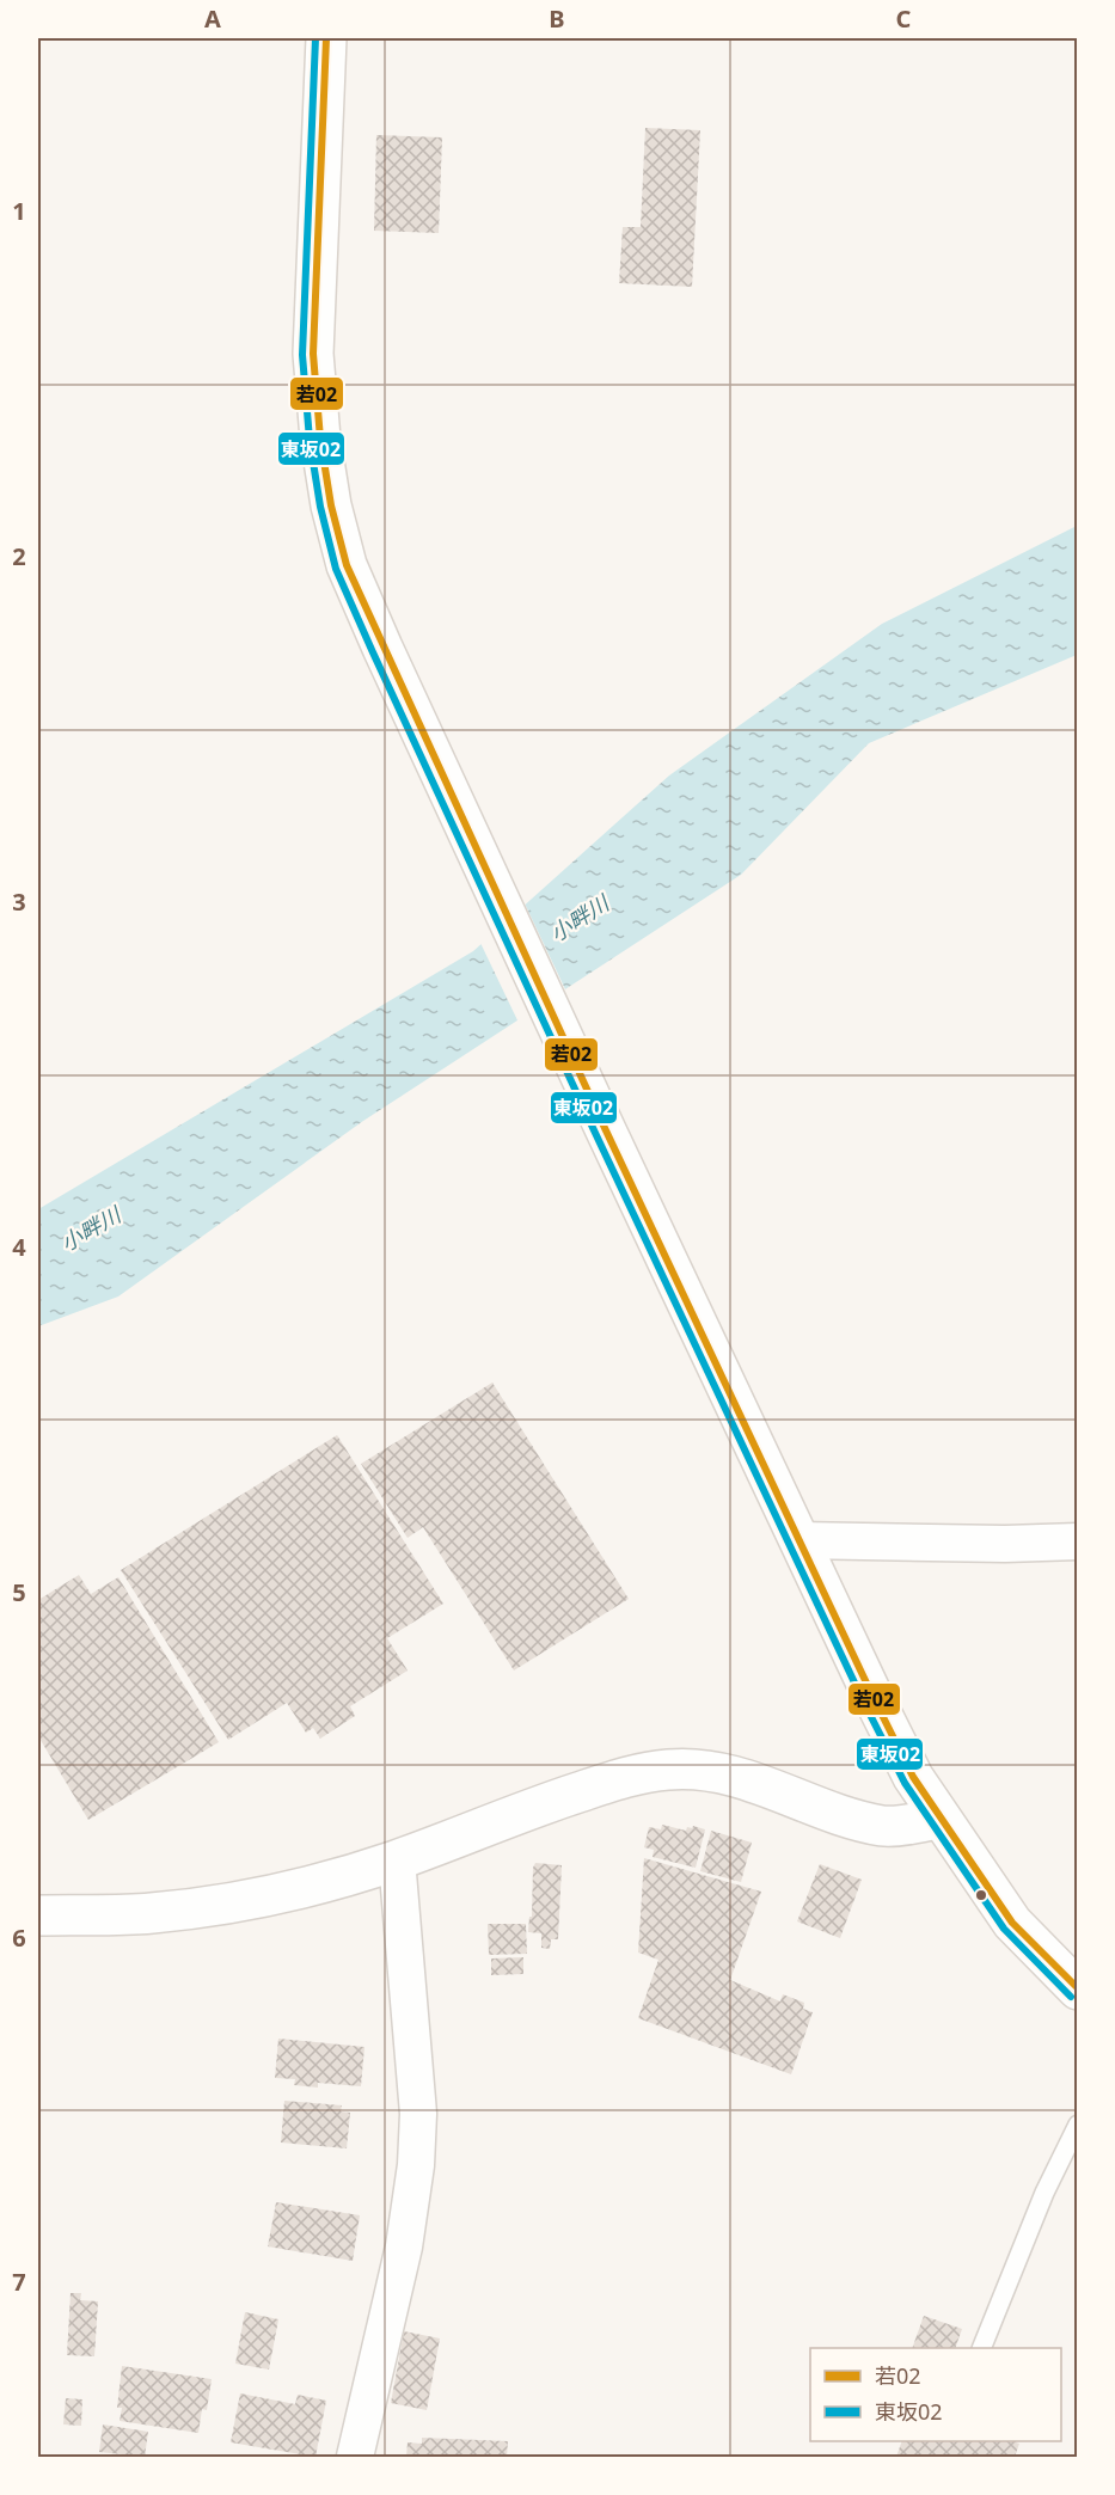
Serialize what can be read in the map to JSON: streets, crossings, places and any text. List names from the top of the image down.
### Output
{
  "water": ["小畔川"],
  "lines": ["transit line 若02", "transit line 東坂02"],
  "legend": ["若02", "東坂02"],
  "grid": {
    "columns": ["A", "B", "C"],
    "rows": [
      "1",
      "2",
      "3",
      "4",
      "5",
      "6",
      "7"
    ]
  }
}
